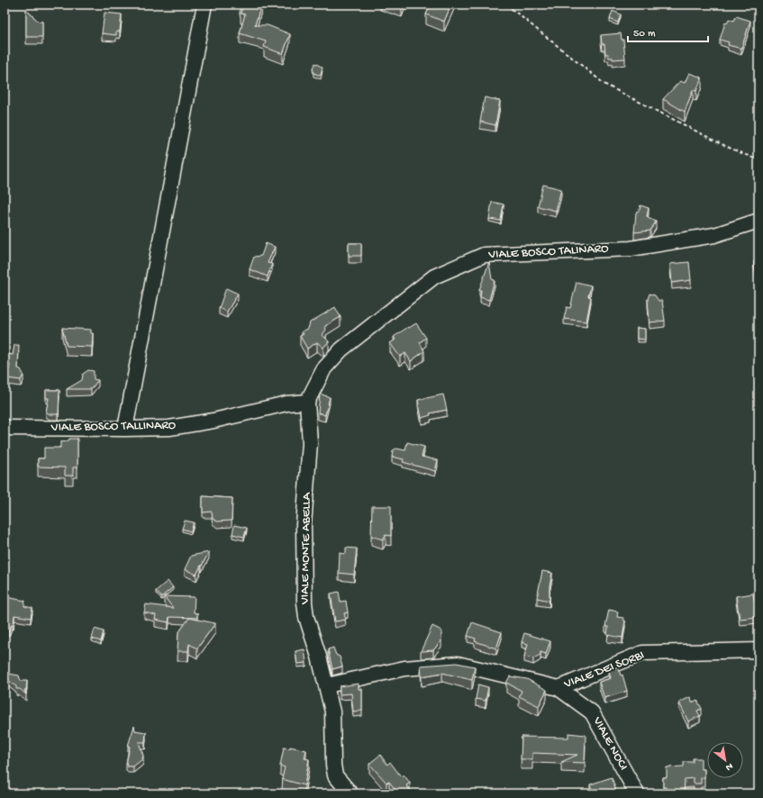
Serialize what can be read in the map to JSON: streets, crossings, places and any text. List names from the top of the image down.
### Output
{
  "streets": {
    "street": [
      "VIALE BOSCO TALINARO",
      "VIALE BOSCO TALLINARO",
      "VIALE MONTE ABELLA",
      "VIALE DEI SORBI",
      "VIALE NOCI"
    ]
  },
  "crossings": [
    ["VIALE BOSCO TALINARO", "VIALE BOSCO TALLINARO"],
    ["VIALE BOSCO TALINARO", "VIALE MONTE ABELLA"],
    ["VIALE BOSCO TALLINARO", "VIALE MONTE ABELLA"],
    ["VIALE MONTE ABELLA", "VIALE DEI SORBI"],
    ["VIALE DEI SORBI", "VIALE NOCI"]
  ],
  "scale_bar": "50 m",
  "north": "bottom right"
}
